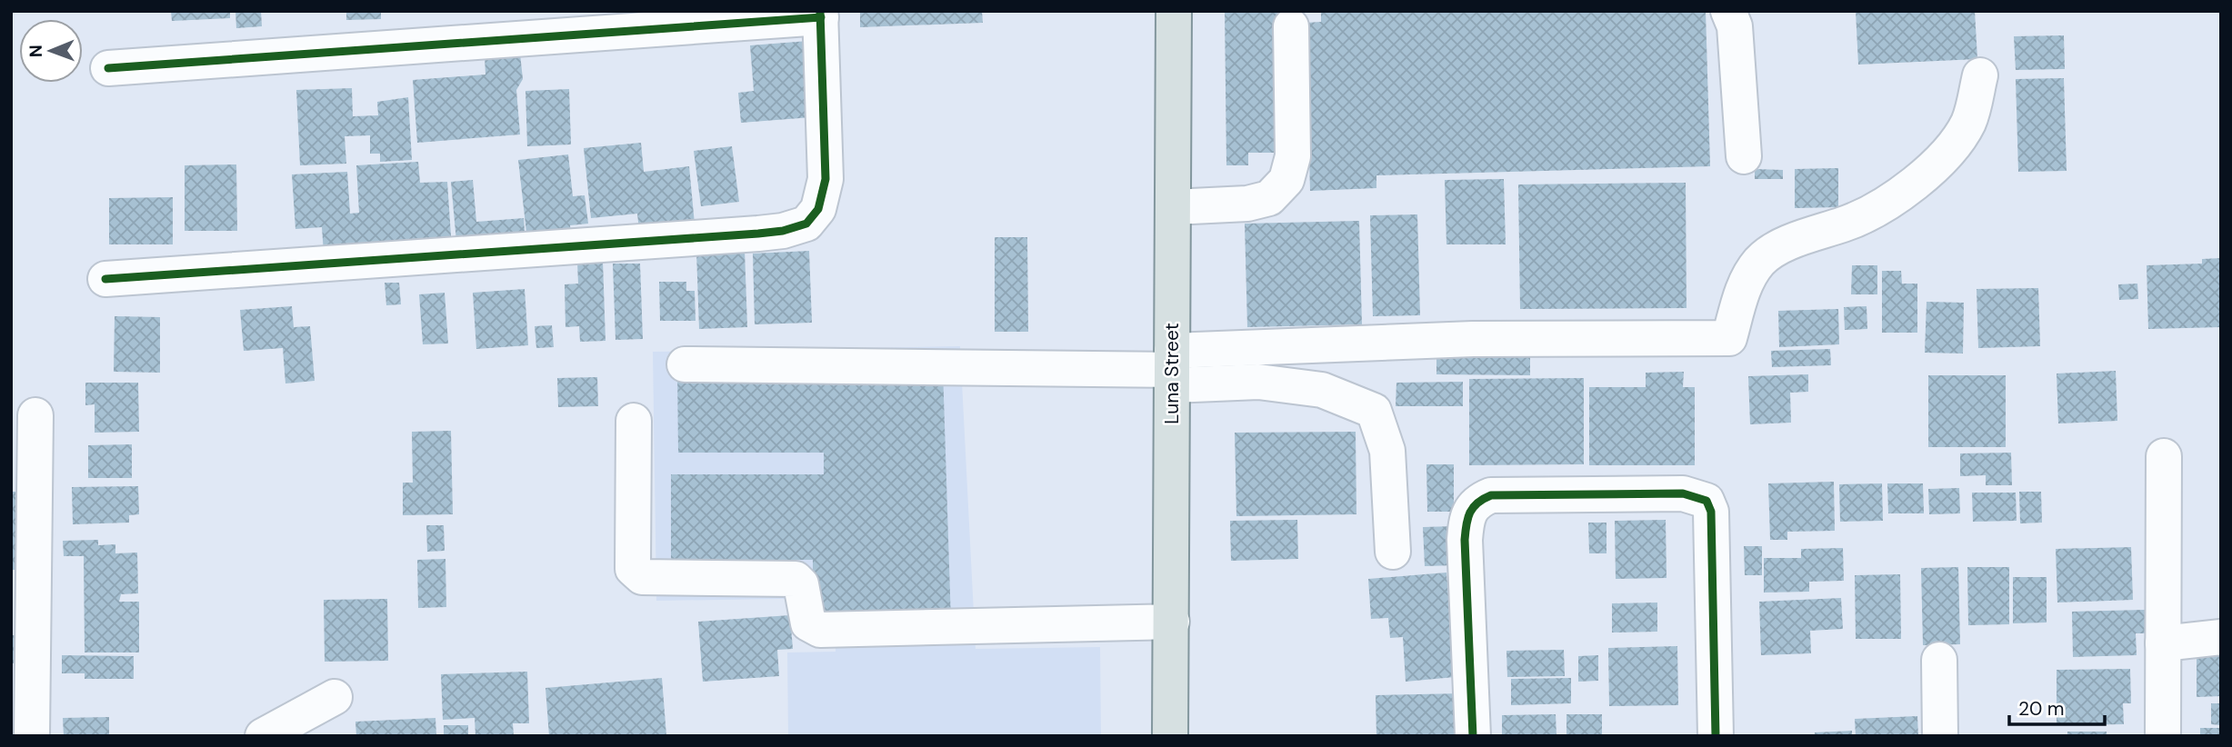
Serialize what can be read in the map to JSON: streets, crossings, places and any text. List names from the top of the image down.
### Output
{
  "streets": {
    "main road": ["Luna Street"]
  },
  "scale_bar": "20 m",
  "north": "left"
}
